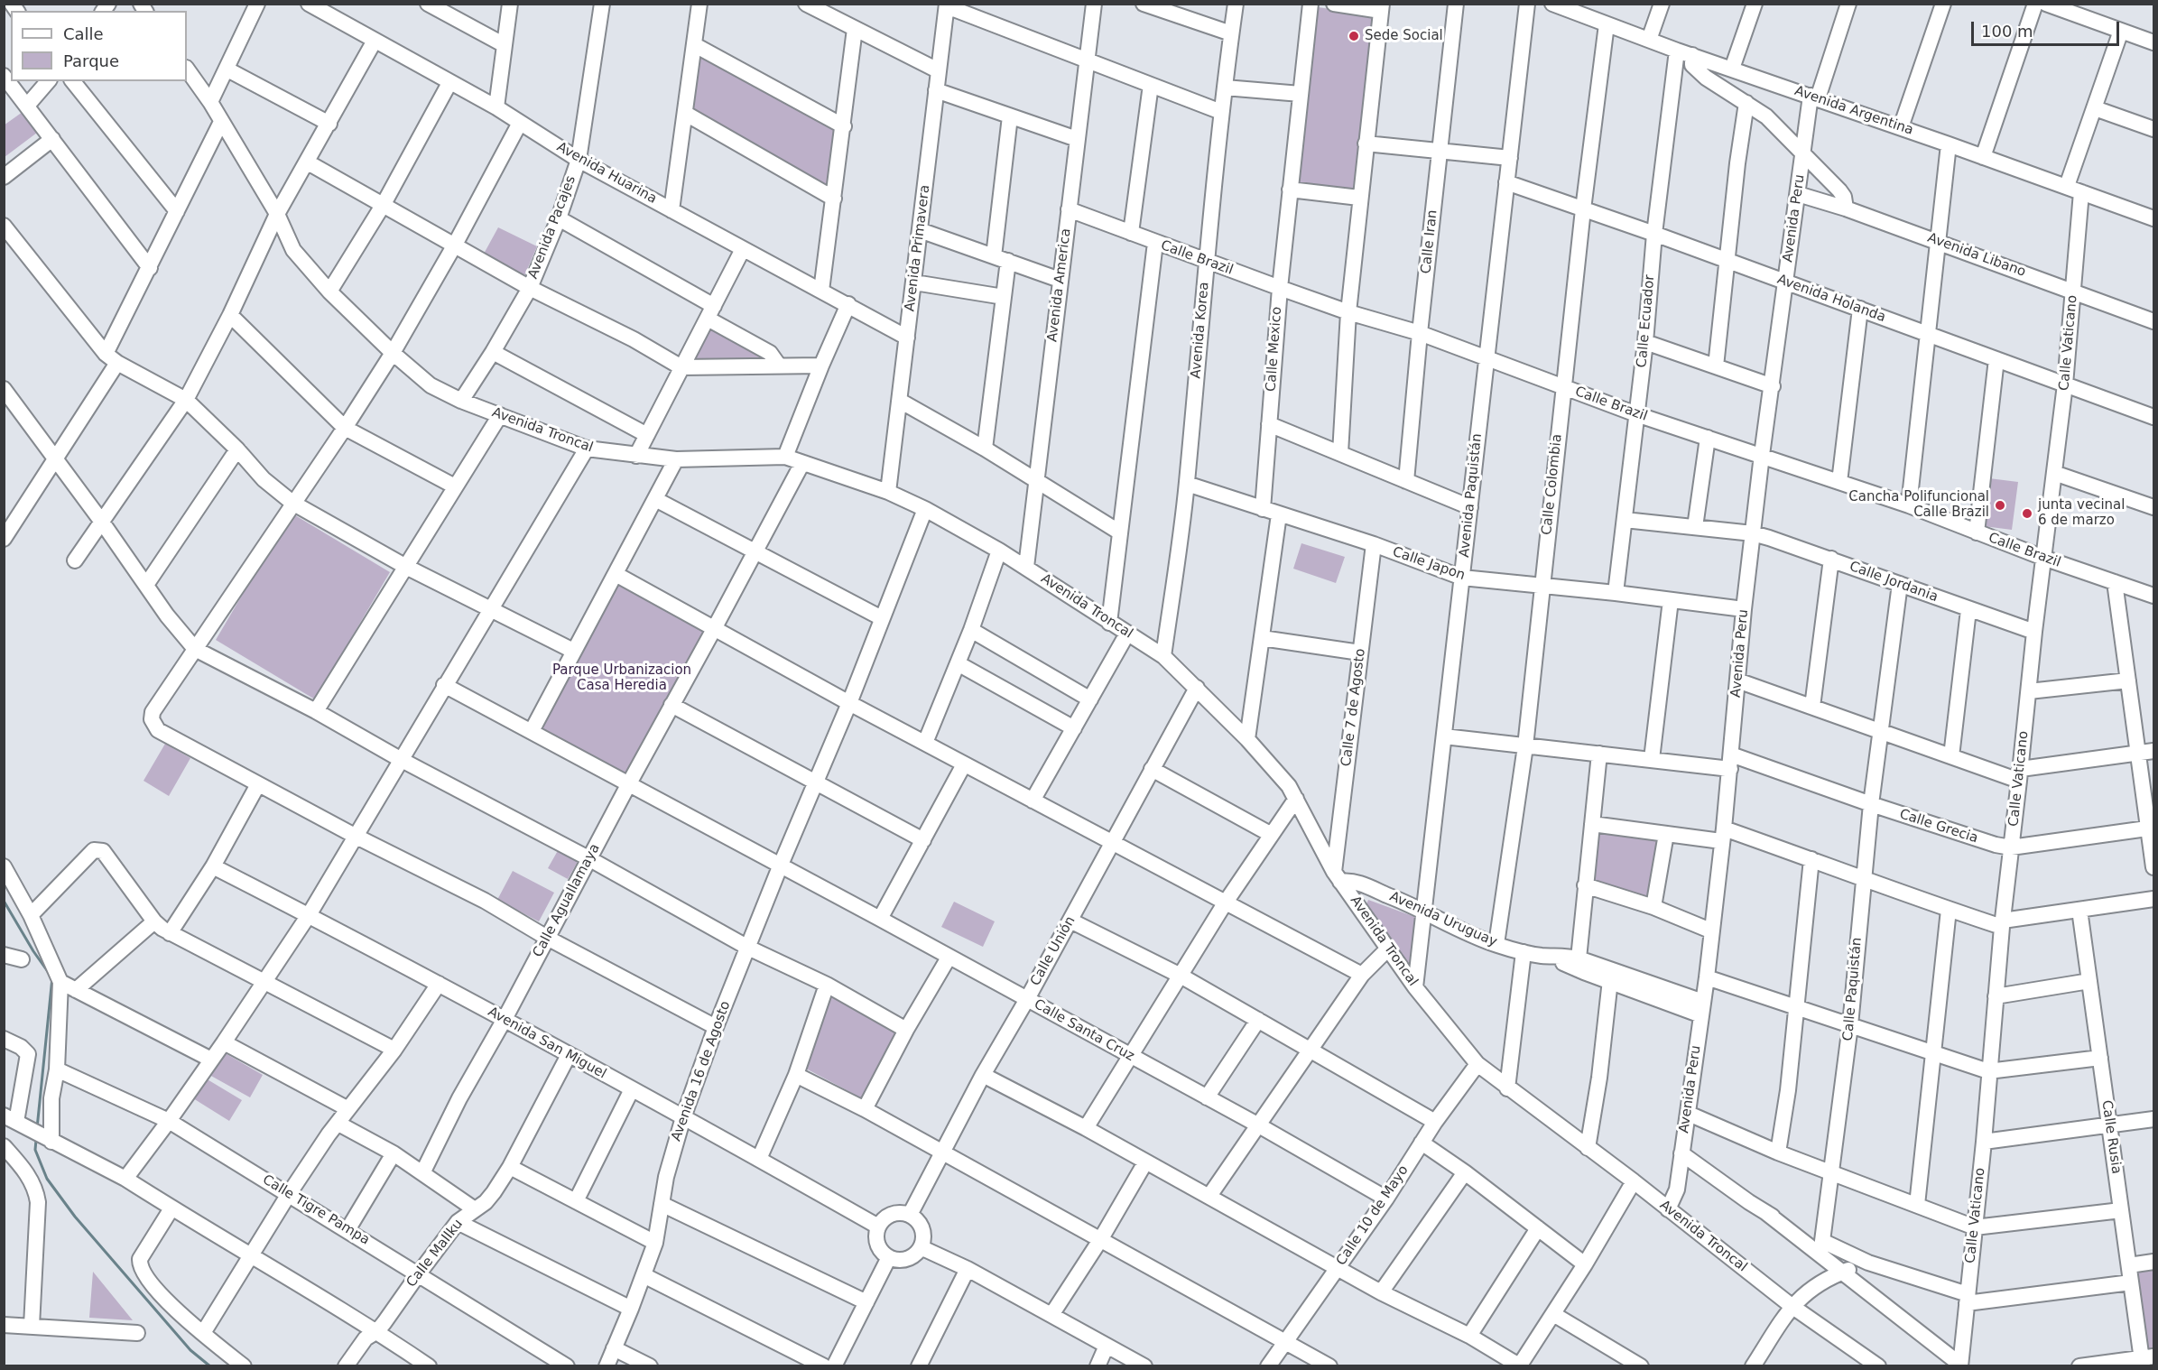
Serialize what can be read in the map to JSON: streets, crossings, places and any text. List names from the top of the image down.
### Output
{
  "streets": {
    "street": [
      "Avenida Argentina",
      "Avenida Huarina",
      "Avenida Peru",
      "Avenida Pacajes",
      "Calle Iran",
      "Avenida Primavera",
      "Avenida Libano",
      "Calle Brazil",
      "Avenida America",
      "Avenida Holanda",
      "Calle Ecuador",
      "Avenida Korea",
      "Calle Vaticano",
      "Calle Mexico",
      "Avenida Troncal",
      "Calle Colombia",
      "Avenida Paquistán",
      "Calle Japon",
      "Calle Jordania",
      "Calle 7 de Agosto",
      "Calle Grecia",
      "Calle Aguallamaya",
      "Avenida Uruguay",
      "Calle Unión",
      "Calle Paquistán",
      "Calle Santa Cruz",
      "Avenida San Miguel",
      "Avenida 16 de Agosto",
      "Calle Rusia",
      "Calle Tigre Pampa",
      "Calle 10 de Mayo",
      "Calle Mallku"
    ]
  },
  "crossings": [
    ["Avenida Argentina", "Avenida Peru"],
    ["Avenida Argentina", "Calle Ecuador"],
    ["Avenida Argentina", "Calle Vaticano"],
    ["Avenida Argentina", "Calle Colombia"],
    ["Avenida Huarina", "Avenida Pacajes"],
    ["Avenida Huarina", "Avenida Primavera"],
    ["Avenida Peru", "Avenida Libano"],
    ["Avenida Peru", "Calle Brazil"],
    ["Avenida Peru", "Avenida Holanda"],
    ["Avenida Peru", "Avenida Troncal"],
    ["Avenida Peru", "Calle Japon"],
    ["Avenida Peru", "Calle Jordania"],
    ["Avenida Peru", "Calle Grecia"],
    ["Avenida Pacajes", "Avenida Troncal"],
    ["Calle Iran", "Calle Brazil"],
    ["Avenida Primavera", "Avenida Troncal"],
    ["Avenida Libano", "Calle Vaticano"],
    ["Calle Brazil", "Avenida America"],
    ["Calle Brazil", "Calle Ecuador"],
    ["Calle Brazil", "Avenida Korea"],
    ["Calle Brazil", "Calle Vaticano"],
    ["Calle Brazil", "Calle Mexico"],
    ["Calle Brazil", "Calle Colombia"],
    ["Calle Brazil", "Avenida Paquistán"],
    ["Avenida America", "Avenida Troncal"],
    ["Avenida Holanda", "Calle Ecuador"],
    ["Avenida Holanda", "Calle Vaticano"],
    ["Avenida Holanda", "Calle Colombia"],
    ["Avenida Holanda", "Avenida Paquistán"],
    ["Calle Ecuador", "Calle Japon"],
    ["Calle Ecuador", "Calle Jordania"],
    ["Avenida Korea", "Avenida Troncal"],
    ["Avenida Korea", "Calle Japon"],
    ["Calle Vaticano", "Calle Jordania"],
    ["Calle Vaticano", "Calle Grecia"],
    ["Calle Mexico", "Calle Japon"],
    ["Avenida Troncal", "Avenida Paquistán"],
    ["Avenida Troncal", "Calle 7 de Agosto"],
    ["Avenida Troncal", "Calle Aguallamaya"],
    ["Avenida Troncal", "Avenida Uruguay"],
    ["Avenida Troncal", "Calle Unión"],
    ["Avenida Troncal", "Avenida 16 de Agosto"],
    ["Avenida Troncal", "Calle 10 de Mayo"],
    ["Calle Colombia", "Calle Japon"],
    ["Calle Colombia", "Calle Grecia"],
    ["Calle Colombia", "Avenida Uruguay"],
    ["Avenida Paquistán", "Calle Japon"],
    ["Avenida Paquistán", "Calle Grecia"],
    ["Avenida Paquistán", "Avenida Uruguay"],
    ["Calle Japon", "Calle 7 de Agosto"],
    ["Calle Jordania", "Calle Paquistán"],
    ["Calle 7 de Agosto", "Avenida Uruguay"],
    ["Calle Grecia", "Calle Paquistán"],
    ["Calle Aguallamaya", "Calle Santa Cruz"],
    ["Calle Aguallamaya", "Avenida San Miguel"],
    ["Calle Unión", "Calle Santa Cruz"],
    ["Calle Unión", "Avenida San Miguel"],
    ["Calle Santa Cruz", "Avenida 16 de Agosto"],
    ["Calle Santa Cruz", "Calle 10 de Mayo"],
    ["Avenida San Miguel", "Avenida 16 de Agosto"],
    ["Avenida San Miguel", "Calle Mallku"],
    ["Calle Tigre Pampa", "Calle Mallku"]
  ],
  "parks": ["Parque Urbanizacion Casa Heredia"],
  "places": ["Sede Social", "Cancha Polifuncional Calle Brazil", "junta vecinal 6 de marzo"],
  "legend": ["Calle", "Parque"],
  "scale_bar": "100 m"
}
